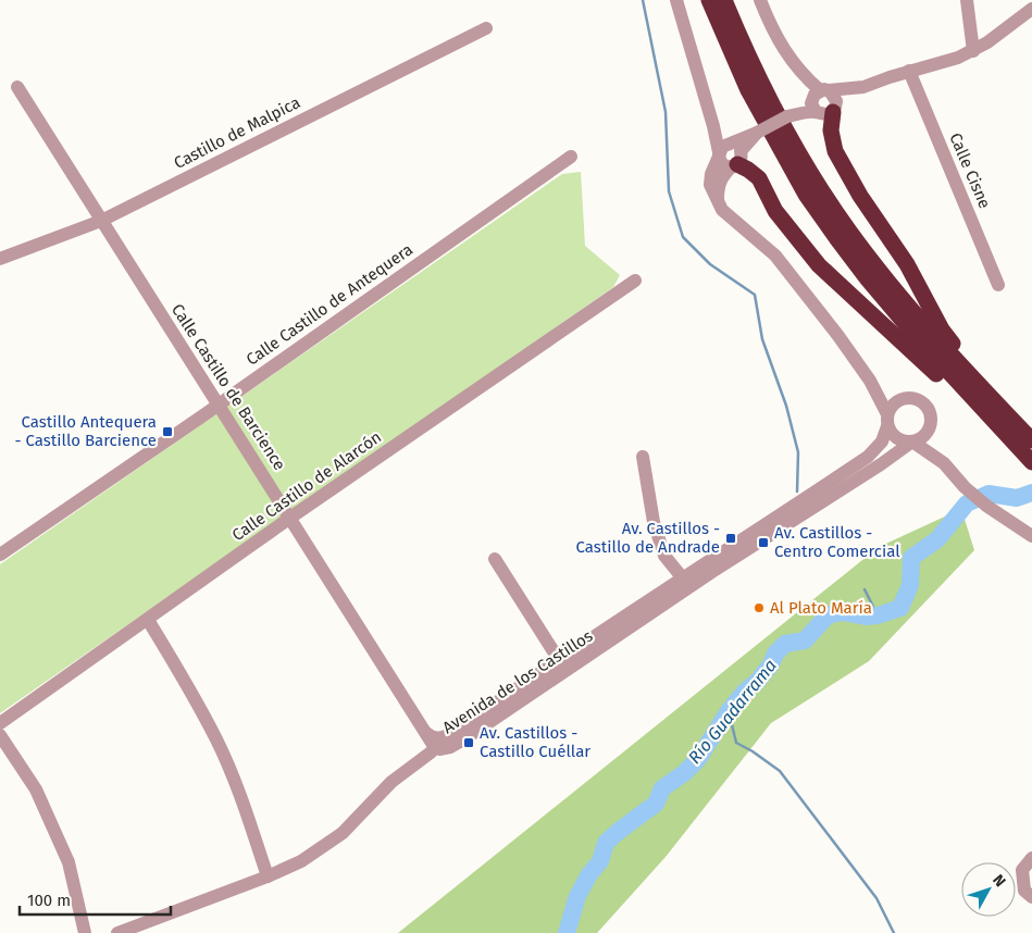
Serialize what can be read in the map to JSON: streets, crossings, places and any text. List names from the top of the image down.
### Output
{
  "streets": {
    "street": [
      "Castillo de Malpica",
      "Calle Cisne",
      "Calle Castillo de Antequera",
      "Calle Castillo de Barcience",
      "Calle Castillo de Alarcón",
      "Avenida de los Castillos"
    ]
  },
  "crossings": [
    ["Castillo de Malpica", "Calle Castillo de Barcience"],
    ["Calle Castillo de Antequera", "Calle Castillo de Barcience"],
    ["Calle Castillo de Barcience", "Calle Castillo de Alarcón"],
    ["Calle Castillo de Barcience", "Avenida de los Castillos"]
  ],
  "water": ["Río Guadarrama"],
  "places": {
    "transit": [
      "Castillo Antequera - Castillo Barcience",
      "Av. Castillos - Castillo de Andrade",
      "Av. Castillos - Centro Comercial",
      "Av. Castillos - Castillo Cuéllar"
    ],
    "other": ["Al Plato María"]
  },
  "scale_bar": "100 m",
  "north": "top right"
}
